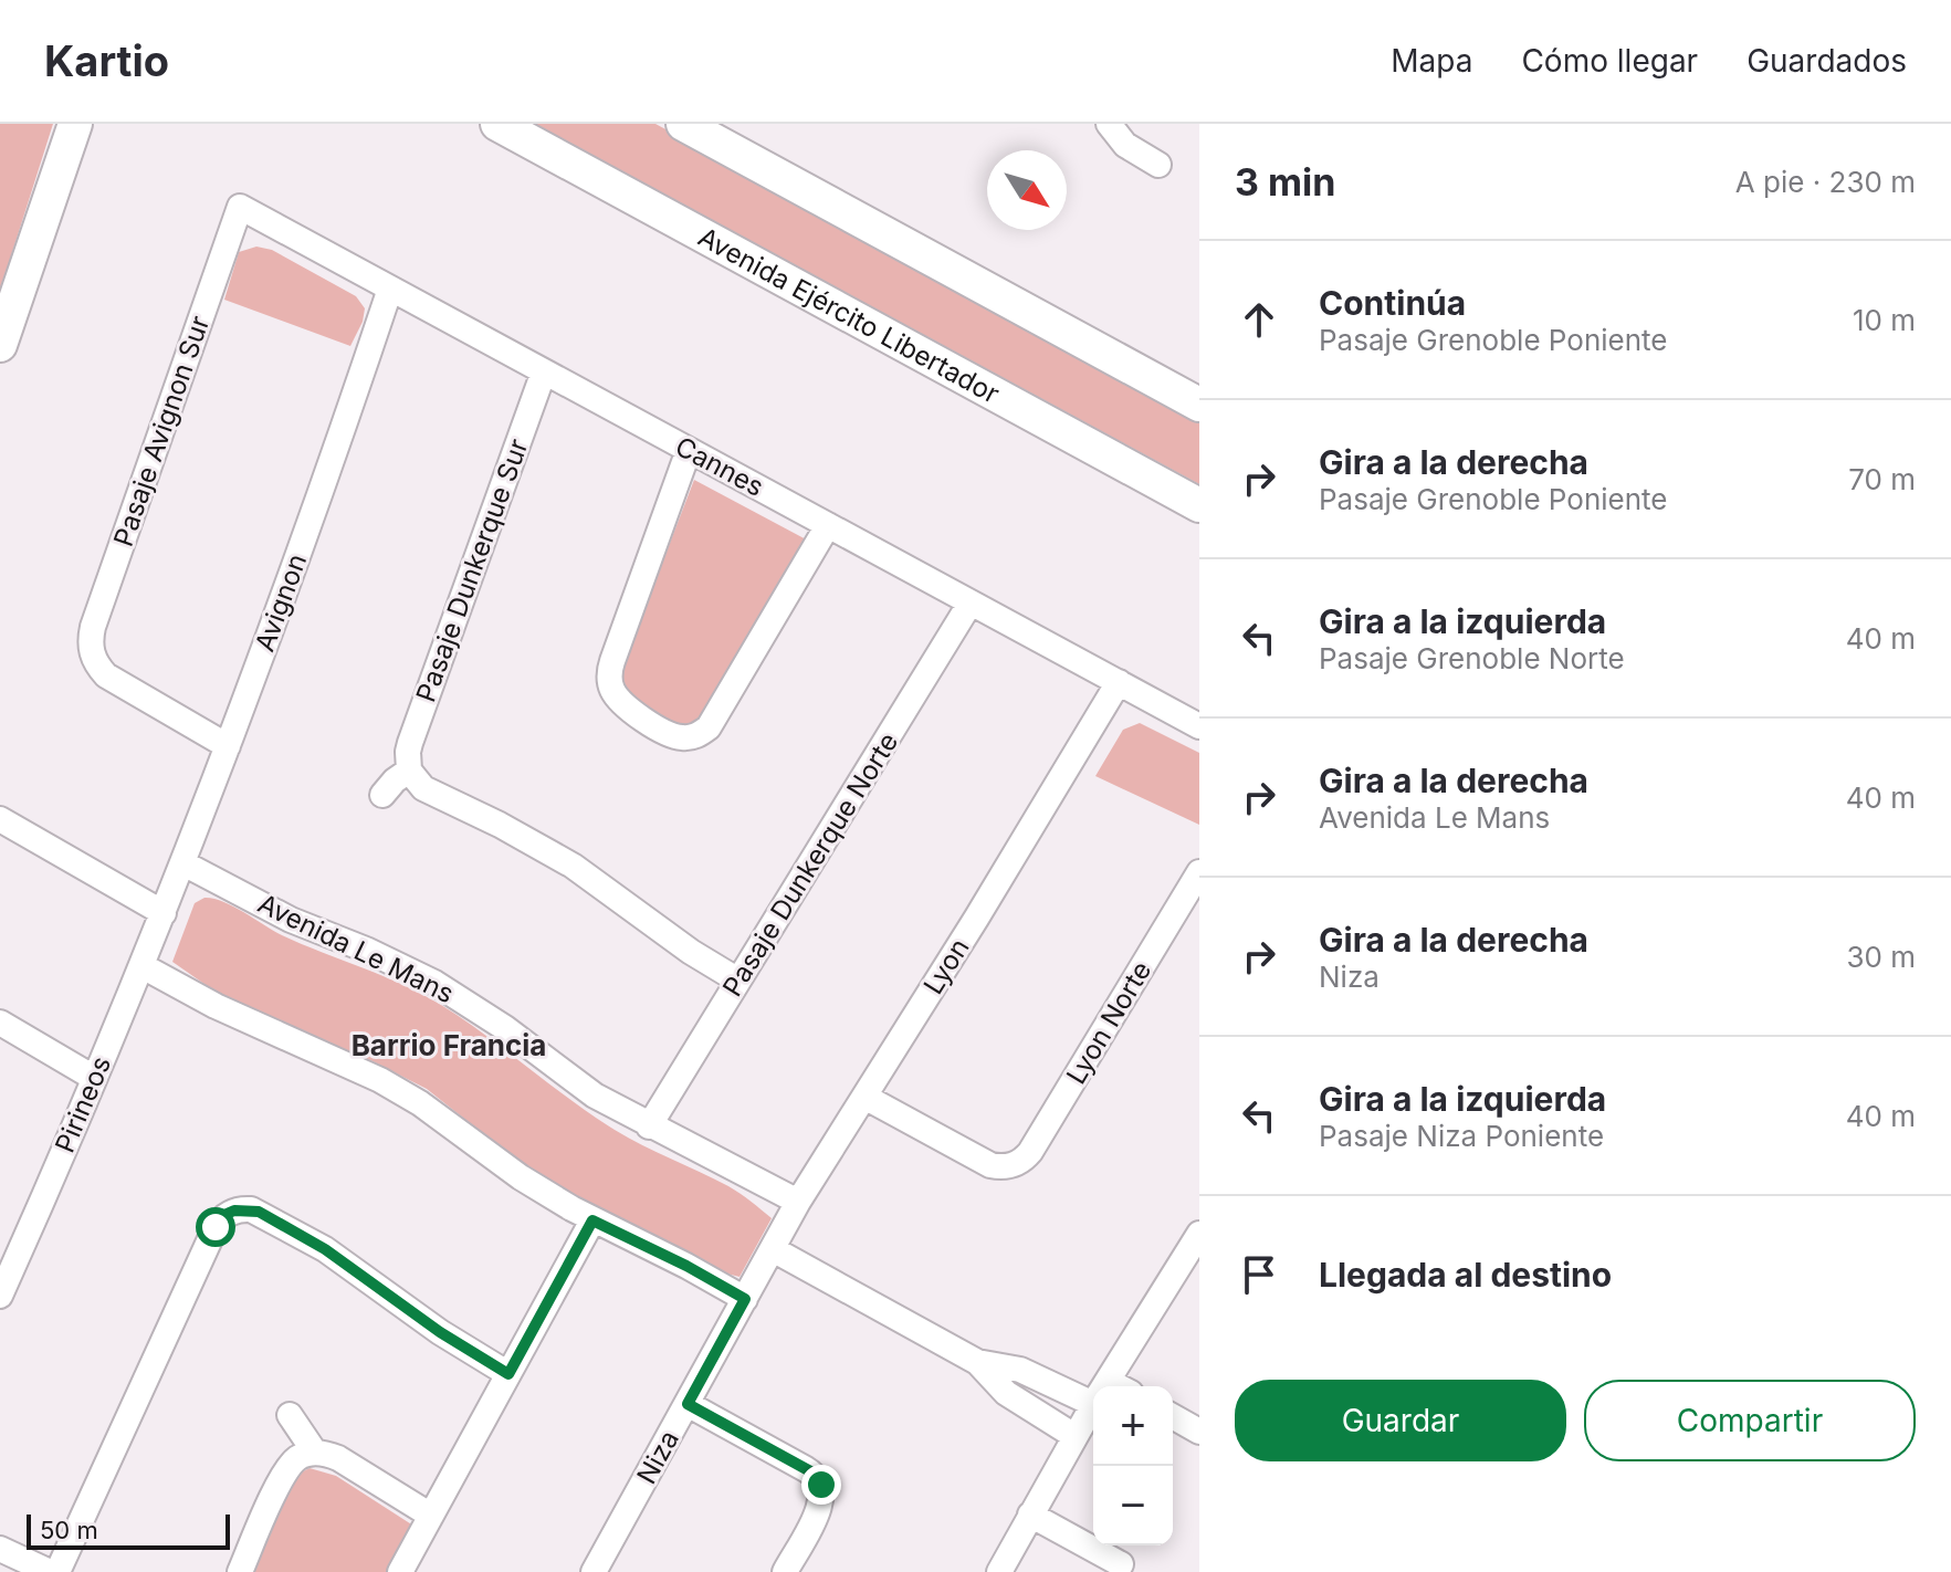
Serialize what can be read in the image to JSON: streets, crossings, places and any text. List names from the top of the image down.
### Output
{
  "streets": {
    "main road": ["Avenida Ejército Libertador"],
    "street": [
      "Pasaje Avignon Sur",
      "Cannes",
      "Pasaje Dunkerque Sur",
      "Avignon",
      "Pasaje Dunkerque Norte",
      "Avenida Le Mans",
      "Lyon",
      "Lyon Norte",
      "Pirineos",
      "Niza"
    ]
  },
  "crossings": [
    ["Pasaje Avignon Sur", "Cannes"],
    ["Pasaje Avignon Sur", "Avignon"],
    ["Cannes", "Pasaje Dunkerque Sur"],
    ["Cannes", "Avignon"],
    ["Cannes", "Pasaje Dunkerque Norte"],
    ["Cannes", "Lyon"],
    ["Avignon", "Avenida Le Mans"],
    ["Avignon", "Pirineos"],
    ["Pasaje Dunkerque Norte", "Avenida Le Mans"],
    ["Avenida Le Mans", "Lyon"],
    ["Lyon", "Lyon Norte"],
    ["Lyon", "Niza"]
  ],
  "districts": ["Barrio Francia"],
  "scale_bar": "50 m",
  "north": "bottom right",
  "page": {
    "header": "Kartio",
    "nav": ["Mapa", "Cómo llegar", "Guardados"],
    "heading": ["3 min", "A pie · 230 m"],
    "list": [
      ["Continúa", "Pasaje Grenoble Poniente", "10 m"],
      ["Gira a la derecha", "Pasaje Grenoble Poniente", "70 m"],
      ["Gira a la izquierda", "Pasaje Grenoble Norte", "40 m"],
      ["Gira a la derecha", "Avenida Le Mans", "40 m"],
      ["Gira a la derecha", "Niza", "30 m"],
      ["Gira a la izquierda", "Pasaje Niza Poniente", "40 m"],
      "Llegada al destino"
    ],
    "buttons": ["Guardar", "Compartir"],
    "map_buttons": ["+", "−"],
    "scale": "50 m"
  }
}
